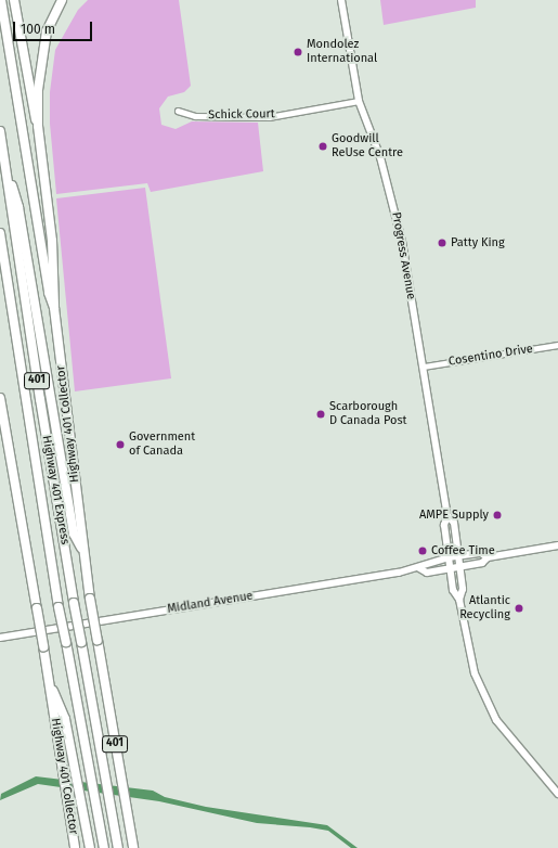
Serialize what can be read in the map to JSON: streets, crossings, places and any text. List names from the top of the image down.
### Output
{
  "streets": {
    "highway": ["401", "Highway 401 Collector", "Highway 401 Express"],
    "main road": ["Progress Avenue", "Midland Avenue"],
    "street": ["Schick Court", "Cosentino Drive"]
  },
  "crossings": [
    ["Schick Court", "Progress Avenue"],
    ["Progress Avenue", "Cosentino Drive"],
    ["Progress Avenue", "Midland Avenue"]
  ],
  "places": [
    "Mondolez International",
    "Goodwill ReUse Centre",
    "Patty King",
    "Scarborough D Canada Post",
    "Government of Canada",
    "AMPE Supply",
    "Coffee Time",
    "Atlantic Recycling"
  ],
  "scale_bar": "100 m"
}
